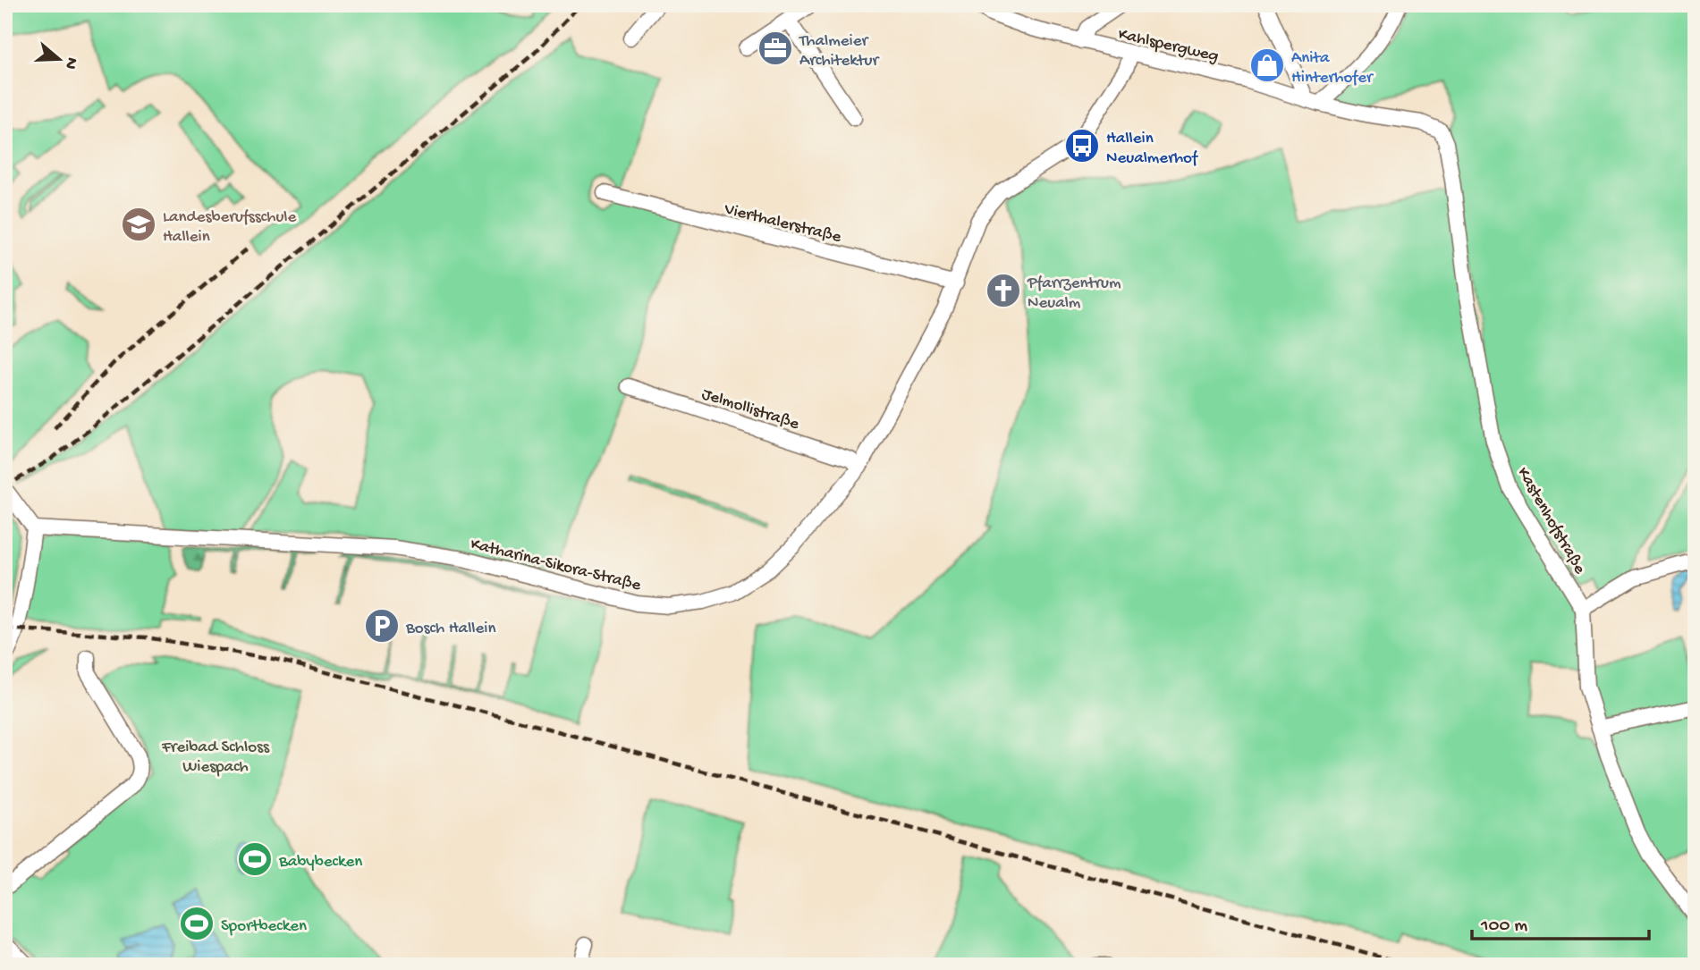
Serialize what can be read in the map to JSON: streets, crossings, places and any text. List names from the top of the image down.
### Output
{
  "streets": {
    "street": [
      "Kahlspergweg",
      "Vierthalerstraße",
      "Jelmollistraße",
      "Kastenhofstraße",
      "Katharina-Sikora-Straße"
    ]
  },
  "crossings": [
    ["Kahlspergweg", "Kastenhofstraße"],
    ["Kahlspergweg", "Katharina-Sikora-Straße"],
    ["Vierthalerstraße", "Katharina-Sikora-Straße"],
    ["Jelmollistraße", "Katharina-Sikora-Straße"]
  ],
  "parks": ["Freibad Schloss Wiespach"],
  "places": {
    "office": ["Thalmeier Architektur"],
    "shop": ["Anita Hinterhofer"],
    "bus stop": ["Hallein Neualmerhof"],
    "school or university": ["Landesberufsschule Hallein"],
    "church": ["Pfarrzentrum Neualm"],
    "parking": ["Bosch Hallein"],
    "sports": ["Babybecken", "Sportbecken"]
  },
  "scale_bar": "100 m",
  "north": "right"
}
